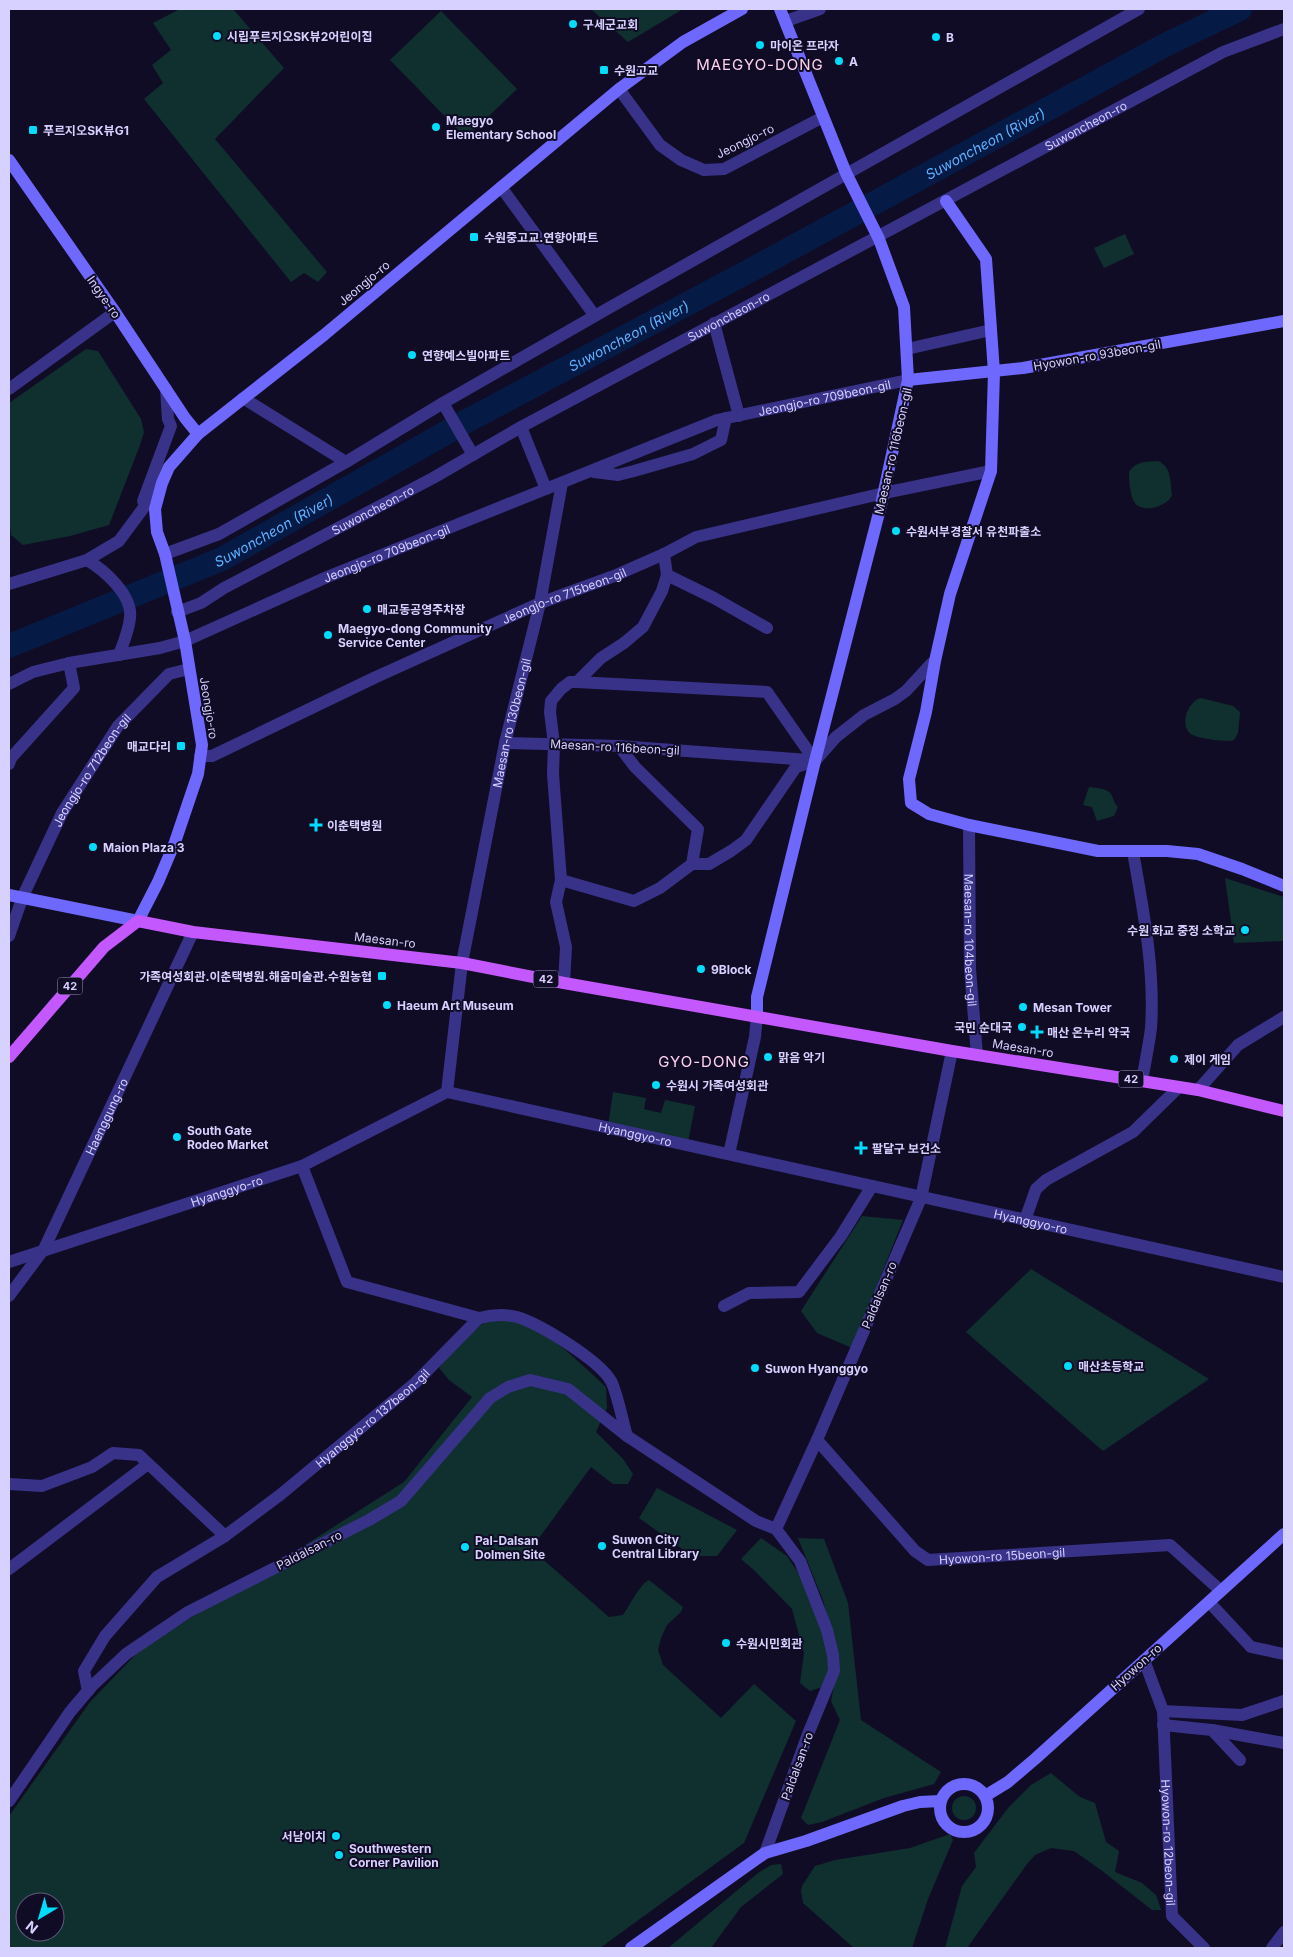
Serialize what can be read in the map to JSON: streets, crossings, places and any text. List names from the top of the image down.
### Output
{
  "streets": {
    "main road": ["Jeongjo-ro", "Maesan-ro", "42"],
    "street": [
      "Suwoncheon-ro",
      "Ingye-ro",
      "Hyowon-ro 93beon-gil",
      "Jeongjo-ro 709beon-gil",
      "Maesan-ro 116beon-gil",
      "Jeongjo-ro 715beon-gil",
      "Maesan-ro 130beon-gil",
      "Jeongjo-ro 712beon-gil",
      "Maesan-ro 104beon-gil",
      "Haenggung-ro",
      "Hyanggyo-ro",
      "Paldalsan-ro",
      "Hyanggyo-ro 137beon-gil",
      "Hyowon-ro 15beon-gil",
      "Hyowon-ro",
      "Hyowon-ro 12beon-gil"
    ]
  },
  "crossings": [
    ["Suwoncheon-ro", "Jeongjo-ro"],
    ["Suwoncheon-ro", "Maesan-ro 116beon-gil"],
    ["Jeongjo-ro", "Ingye-ro"],
    ["Jeongjo-ro", "Jeongjo-ro 709beon-gil"],
    ["Jeongjo-ro", "Maesan-ro 116beon-gil"],
    ["Jeongjo-ro", "Jeongjo-ro 715beon-gil"],
    ["Jeongjo-ro", "Jeongjo-ro 712beon-gil"],
    ["Jeongjo-ro", "Maesan-ro"],
    ["Hyowon-ro 93beon-gil", "Jeongjo-ro 709beon-gil"],
    ["Hyowon-ro 93beon-gil", "Maesan-ro 116beon-gil"],
    ["Jeongjo-ro 709beon-gil", "Maesan-ro 116beon-gil"],
    ["Jeongjo-ro 709beon-gil", "Maesan-ro 130beon-gil"],
    ["Maesan-ro 116beon-gil", "Jeongjo-ro 715beon-gil"],
    ["Maesan-ro 116beon-gil", "Maesan-ro 130beon-gil"],
    ["Maesan-ro 116beon-gil", "Maesan-ro"],
    ["Jeongjo-ro 715beon-gil", "Maesan-ro 130beon-gil"],
    ["Maesan-ro 130beon-gil", "Maesan-ro"],
    ["Maesan-ro 130beon-gil", "Hyanggyo-ro"],
    ["Jeongjo-ro 712beon-gil", "Maesan-ro"],
    ["Maesan-ro", "Maesan-ro 104beon-gil"],
    ["Maesan-ro", "Haenggung-ro"],
    ["Maesan-ro", "Paldalsan-ro"],
    ["Haenggung-ro", "Hyanggyo-ro"],
    ["Hyanggyo-ro", "Paldalsan-ro"],
    ["Paldalsan-ro", "Hyanggyo-ro 137beon-gil"],
    ["Paldalsan-ro", "Hyowon-ro 15beon-gil"],
    ["Hyowon-ro 15beon-gil", "Hyowon-ro"],
    ["Hyowon-ro", "Hyowon-ro 12beon-gil"]
  ],
  "districts": ["MAEGYO-DONG", "GYO-DONG"],
  "water": ["Suwoncheon (River)"],
  "places": {
    "other": [
      "구세군교회",
      "시립푸르지오SK뷰2어린이집",
      "B",
      "마이온 프라자",
      "A",
      "Maegyo Elementary School",
      "연향예스빌아파트",
      "수원서부경찰서 유천파출소",
      "매교동공영주차장",
      "Maegyo-dong Community Service Center",
      "Maion Plaza 3",
      "수원 화교 중정 소학교",
      "9Block",
      "Haeum Art Museum",
      "Mesan Tower",
      "국민 순대국",
      "맑음 악기",
      "제이 게임",
      "수원시 가족여성회관",
      "South Gate Rodeo Market",
      "매산초등학교",
      "Suwon Hyanggyo",
      "Suwon City Central Library",
      "Pal-Dalsan Dolmen Site",
      "수원시민회관",
      "서남이치",
      "Southwestern Corner Pavilion"
    ],
    "transit": [
      "수원고교",
      "푸르지오SK뷰G1",
      "수원중고교.연향아파트",
      "매교다리",
      "가족여성회관.이춘택병원.해움미술관.수원농협"
    ],
    "health": ["이춘택병원", "매산 온누리 약국", "팔달구 보건소"]
  },
  "north": "bottom left"
}
